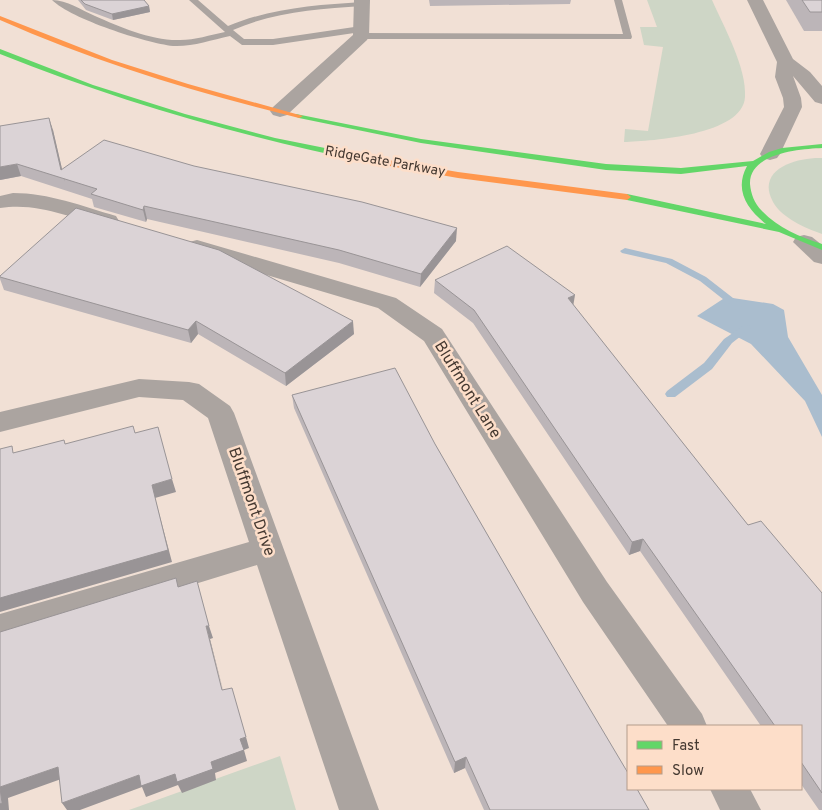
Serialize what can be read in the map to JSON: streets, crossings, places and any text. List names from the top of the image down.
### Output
{
  "streets": {
    "main road": ["RidgeGate Parkway"],
    "street": ["Bluffmont Lane", "Bluffmont Drive"]
  },
  "legend": ["Fast", "Slow"]
}
